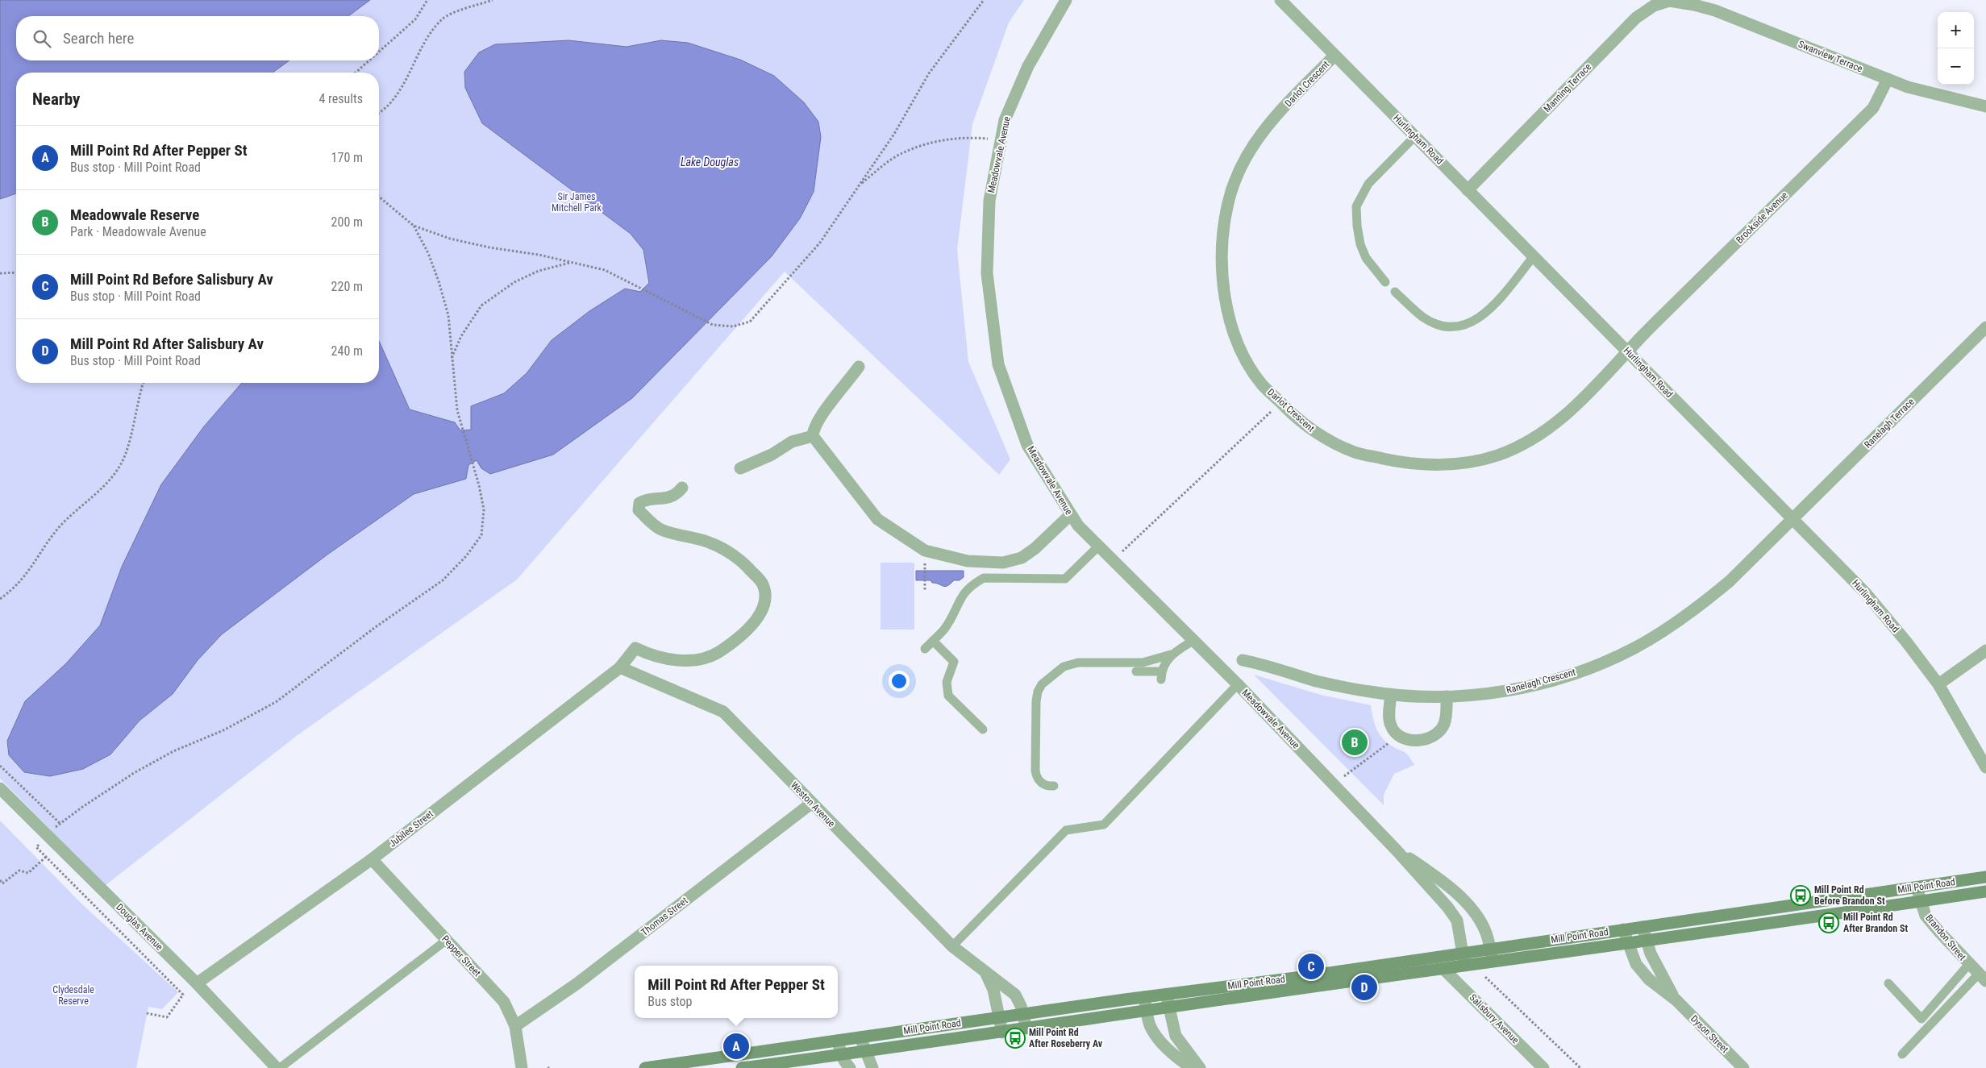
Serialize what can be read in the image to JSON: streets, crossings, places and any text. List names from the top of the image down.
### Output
{
  "streets": {
    "main road": ["Mill Point Road"],
    "street": [
      "Swanview Terrace",
      "Darlot Crescent",
      "Manning Terrace",
      "Hurlingham Road",
      "Meadowvale Avenue",
      "Brookside Avenue",
      "Ranelagh Terrace",
      "Ranelagh Crescent",
      "Weston Avenue",
      "Jubilee Street",
      "Thomas Street",
      "Douglas Avenue",
      "Brandon Street",
      "Pepper Street",
      "Salisbury Avenue",
      "Dyson Street"
    ]
  },
  "crossings": [
    ["Swanview Terrace", "Manning Terrace"],
    ["Swanview Terrace", "Brookside Avenue"],
    ["Darlot Crescent", "Hurlingham Road"],
    ["Darlot Crescent", "Brookside Avenue"],
    ["Manning Terrace", "Hurlingham Road"],
    ["Hurlingham Road", "Brookside Avenue"],
    ["Hurlingham Road", "Ranelagh Terrace"],
    ["Hurlingham Road", "Ranelagh Crescent"],
    ["Meadowvale Avenue", "Mill Point Road"],
    ["Ranelagh Terrace", "Ranelagh Crescent"],
    ["Weston Avenue", "Jubilee Street"],
    ["Weston Avenue", "Mill Point Road"],
    ["Weston Avenue", "Thomas Street"],
    ["Jubilee Street", "Douglas Avenue"],
    ["Jubilee Street", "Pepper Street"],
    ["Mill Point Road", "Brandon Street"],
    ["Mill Point Road", "Salisbury Avenue"],
    ["Mill Point Road", "Dyson Street"],
    ["Thomas Street", "Pepper Street"]
  ],
  "water": ["Lake Douglas"],
  "parks": ["Sir James Mitchell Park", "Clydesdale Reserve"],
  "places": {
    "bus stop": ["Mill Point Rd Before Brandon St", "Mill Point Rd After Brandon St", "Mill Point Rd After Roseberry Av"]
  },
  "page": {
    "map_buttons": ["+", "−"],
    "search": "Search here",
    "heading": ["Nearby", "4 results"],
    "list": [
      {
        "mark": "A",
        "name": "Mill Point Rd After Pepper St",
        "note": "Bus stop · Mill Point Road",
        "value": "170 m"
      },
      {
        "mark": "B",
        "name": "Meadowvale Reserve",
        "note": "Park · Meadowvale Avenue",
        "value": "200 m"
      },
      {
        "mark": "C",
        "name": "Mill Point Rd Before Salisbury Av",
        "note": "Bus stop · Mill Point Road",
        "value": "220 m"
      },
      {
        "mark": "D",
        "name": "Mill Point Rd After Salisbury Av",
        "note": "Bus stop · Mill Point Road",
        "value": "240 m"
      }
    ],
    "pins": [
      "B",
      "C",
      "D",
      "A"
    ],
    "popup": ["Mill Point Rd After Pepper St", "Bus stop"]
  }
}
